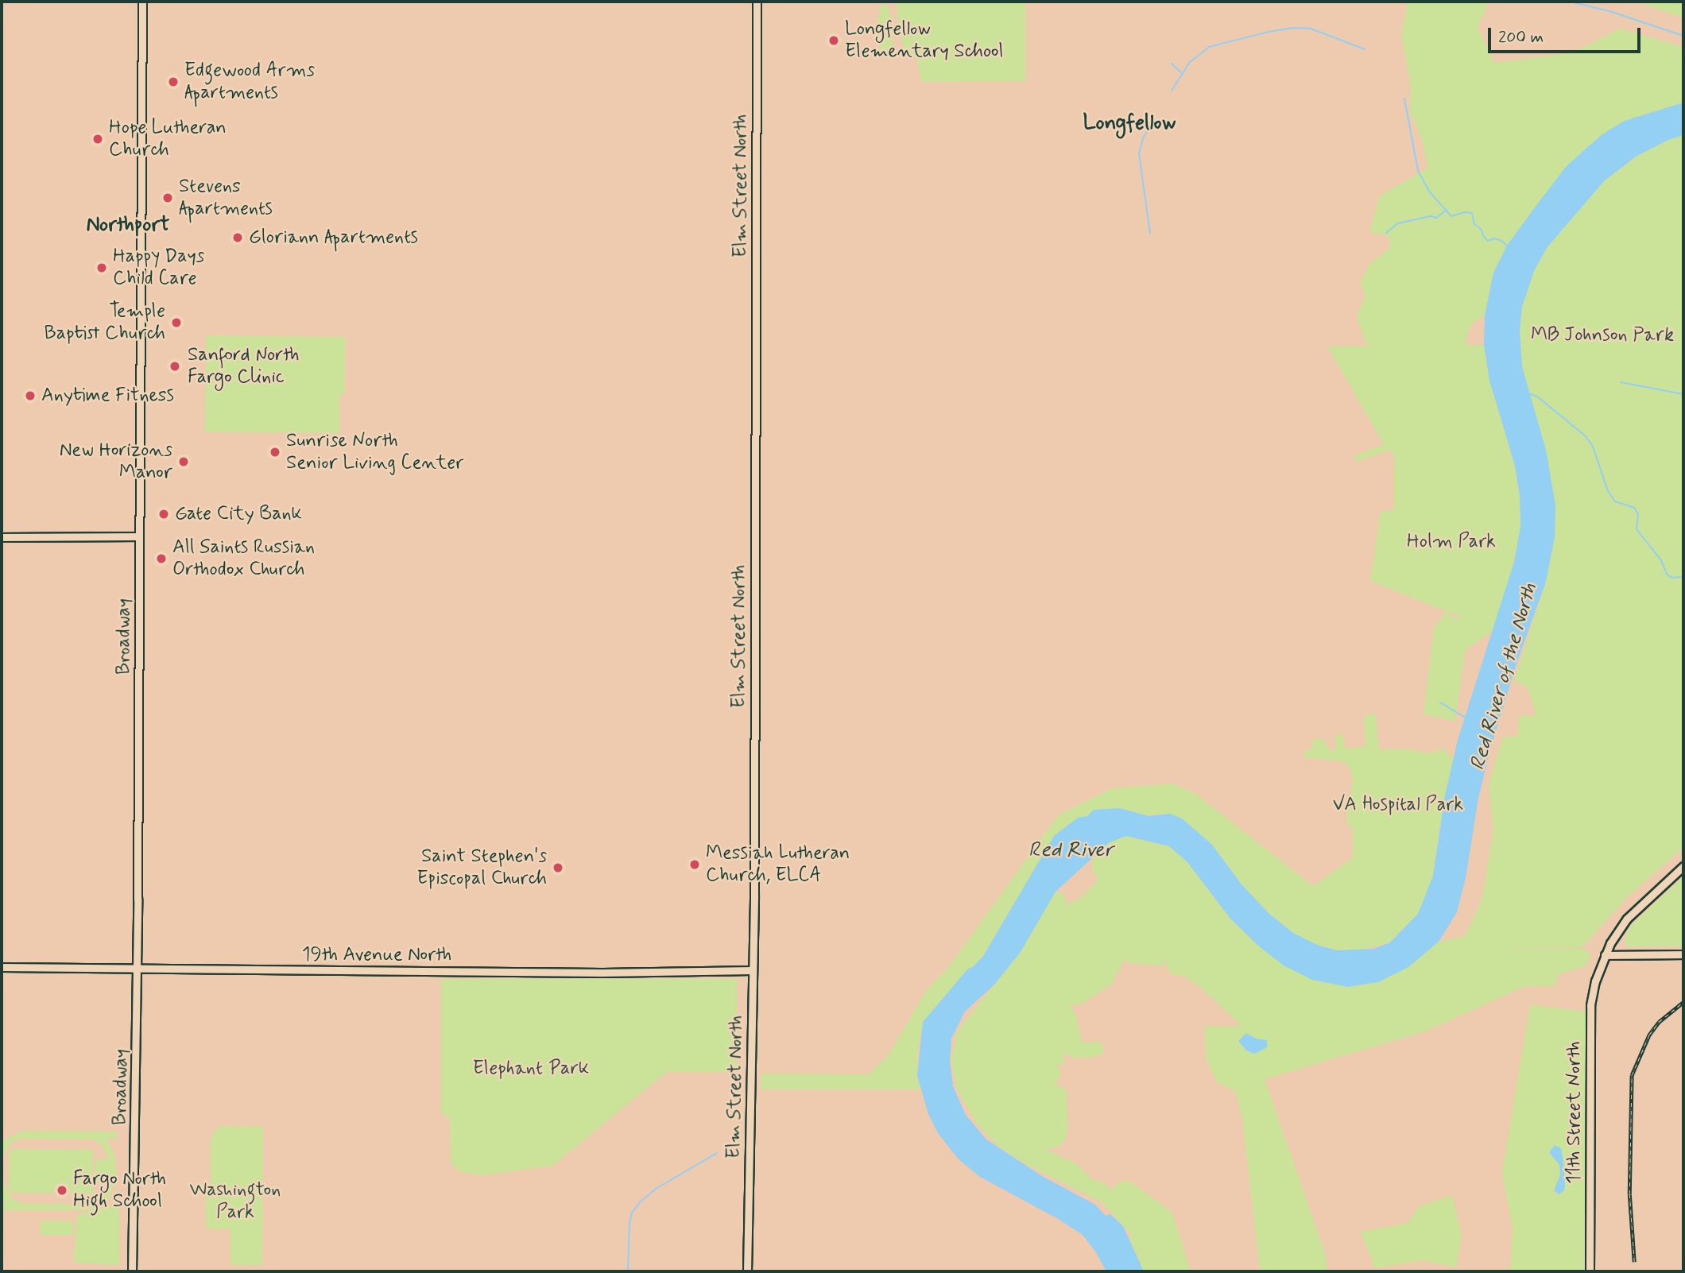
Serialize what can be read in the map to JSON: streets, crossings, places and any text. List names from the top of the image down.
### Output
{
  "streets": {
    "street": [
      "Elm Street North",
      "Broadway",
      "19th Avenue North",
      "11th Street North"
    ]
  },
  "crossings": [
    ["Elm Street North", "19th Avenue North"],
    ["Broadway", "19th Avenue North"]
  ],
  "districts": ["Longfellow", "Northport"],
  "water": ["Red River of the North", "Red River"],
  "parks": [
    "MB Johnson Park",
    "Holm Park",
    "VA Hospital Park",
    "Elephant Park",
    "Washington Park"
  ],
  "places": [
    "Longfellow Elementary School",
    "Edgewood Arms Apartments",
    "Hope Lutheran Church",
    "Stevens Apartments",
    "Gloriann Apartments",
    "Happy Days Child Care",
    "Temple Baptist Church",
    "Sanford North Fargo Clinic",
    "Anytime Fitness",
    "Sunrise North Senior Living Center",
    "New Horizons Manor",
    "Gate City Bank",
    "All Saints Russian Orthodox Church",
    "Messiah Lutheran Church, ELCA",
    "Saint Stephen's Episcopal Church",
    "Fargo North High School"
  ],
  "scale_bar": "200 m"
}
